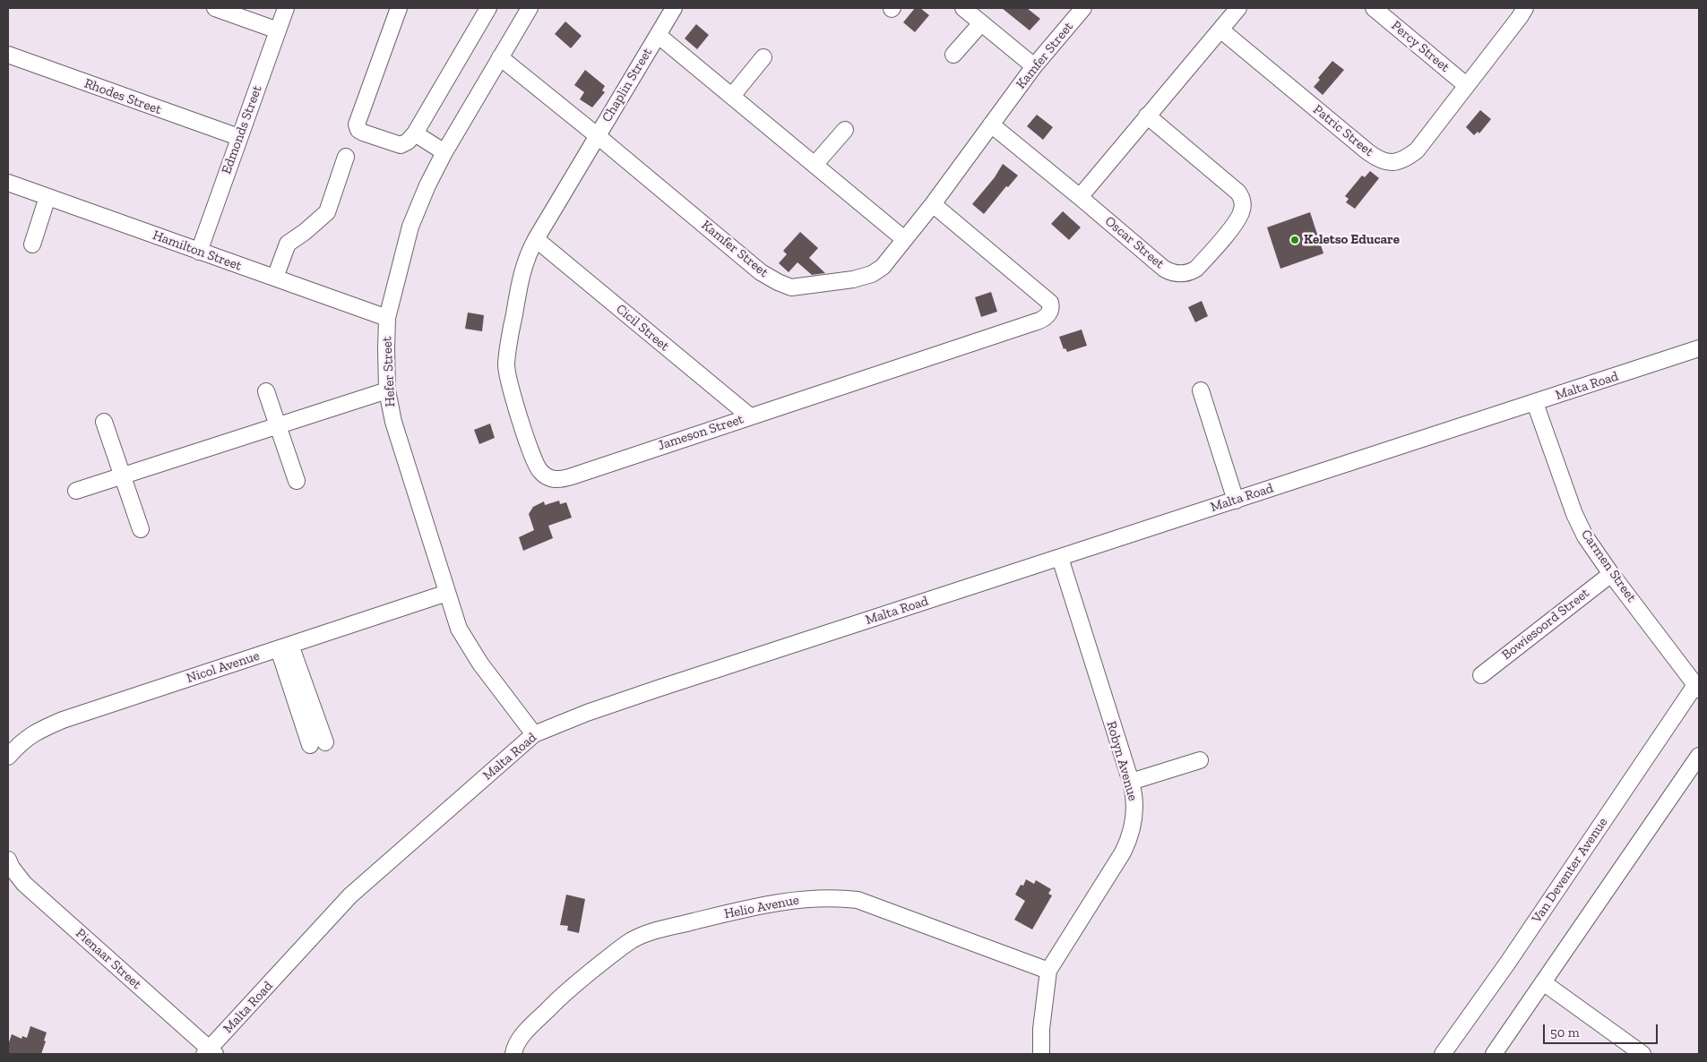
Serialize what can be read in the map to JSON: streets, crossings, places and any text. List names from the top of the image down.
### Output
{
  "streets": {
    "street": [
      "Percy Street",
      "Kamfer Street",
      "Chaplin Street",
      "Rhodes Street",
      "Edmonds Street",
      "Patric Street",
      "Oscar Street",
      "Hamilton Street",
      "Cicil Street",
      "Hefer Street",
      "Malta Road",
      "Jameson Street",
      "Carmen Street",
      "Bowiesoord Street",
      "Nicol Avenue",
      "Robyn Avenue",
      "Van Deventer Avenue",
      "Helio Avenue",
      "Pienaar Street"
    ]
  },
  "crossings": [
    ["Percy Street", "Patric Street"],
    ["Kamfer Street", "Chaplin Street"],
    ["Kamfer Street", "Oscar Street"],
    ["Kamfer Street", "Hefer Street"],
    ["Kamfer Street", "Jameson Street"],
    ["Chaplin Street", "Jameson Street"],
    ["Rhodes Street", "Edmonds Street"],
    ["Edmonds Street", "Hamilton Street"],
    ["Hamilton Street", "Hefer Street"],
    ["Cicil Street", "Jameson Street"],
    ["Hefer Street", "Malta Road"],
    ["Hefer Street", "Nicol Avenue"],
    ["Malta Road", "Carmen Street"],
    ["Malta Road", "Robyn Avenue"],
    ["Malta Road", "Pienaar Street"],
    ["Carmen Street", "Bowiesoord Street"],
    ["Carmen Street", "Van Deventer Avenue"],
    ["Robyn Avenue", "Helio Avenue"]
  ],
  "places": ["Keletso Educare"],
  "scale_bar": "50 m"
}
